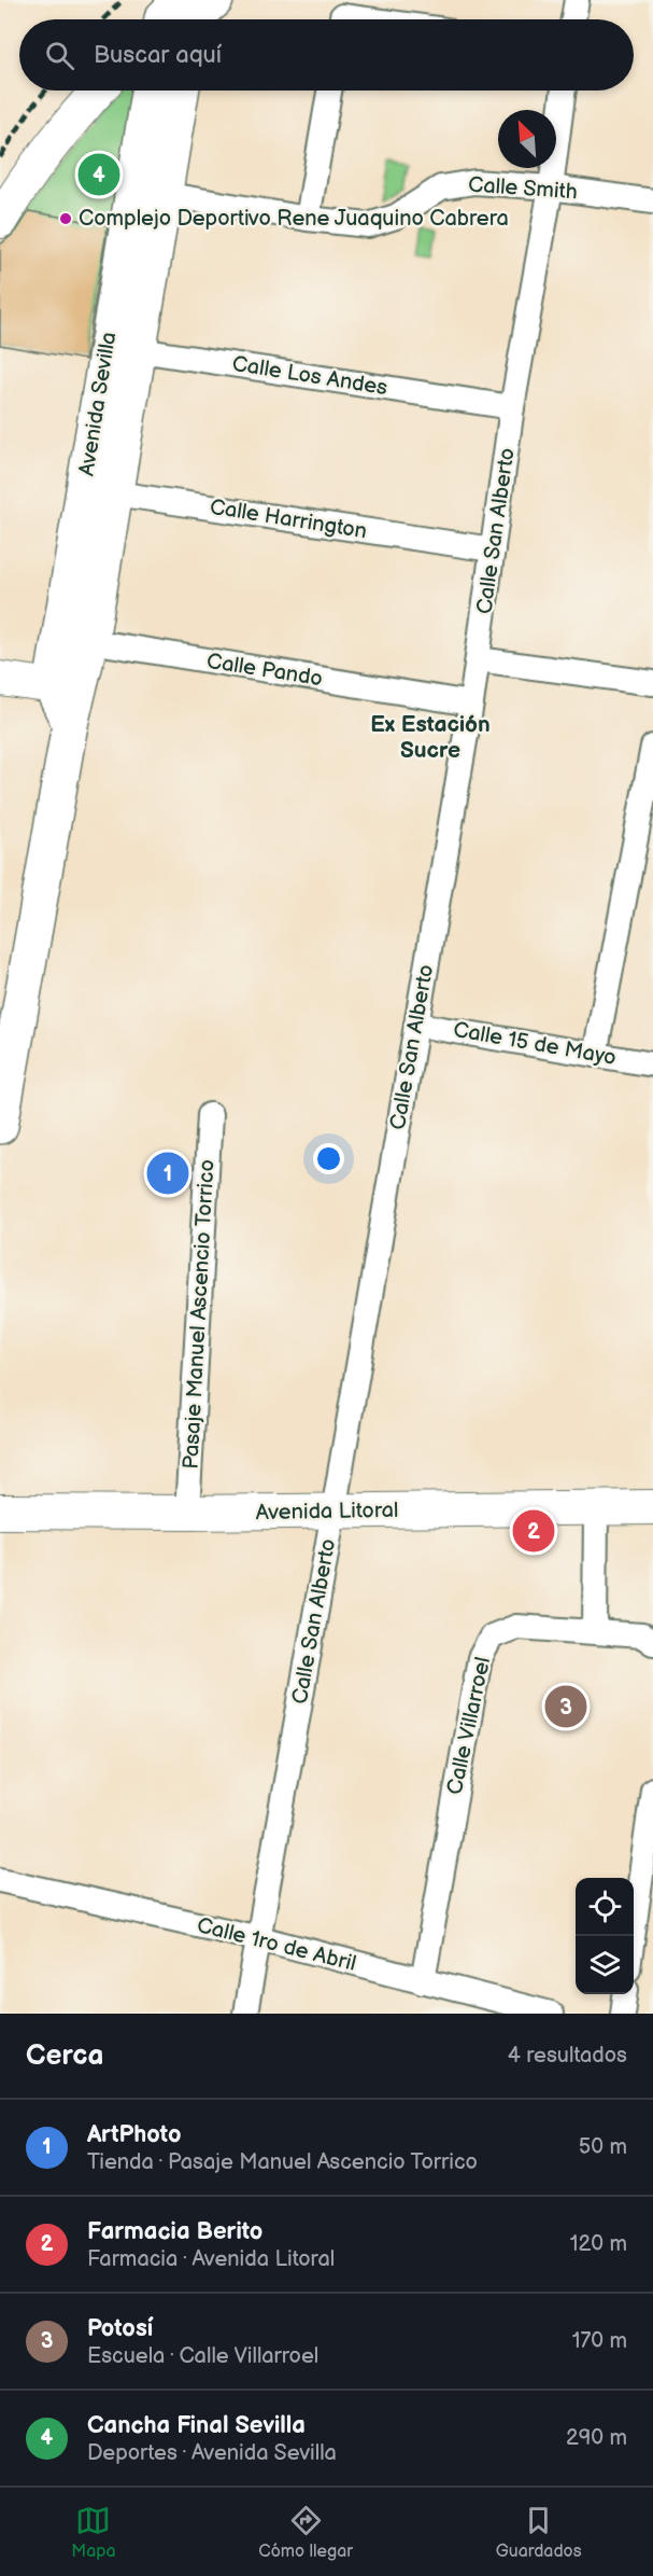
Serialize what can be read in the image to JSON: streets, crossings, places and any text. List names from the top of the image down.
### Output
{
  "streets": {
    "main road": ["Avenida Sevilla", "Avenida Litoral"],
    "street": [
      "Calle Smith",
      "Calle Los Andes",
      "Calle Harrington",
      "Calle San Alberto",
      "Calle Pando",
      "Calle 15 de Mayo",
      "Pasaje Manuel Ascencio Torrico",
      "Calle Villarroel",
      "Calle 1ro de Abril"
    ]
  },
  "crossings": [
    ["Calle Smith", "Avenida Sevilla"],
    ["Calle Smith", "Calle San Alberto"],
    ["Calle Los Andes", "Avenida Sevilla"],
    ["Calle Los Andes", "Calle San Alberto"],
    ["Avenida Sevilla", "Calle Harrington"],
    ["Avenida Sevilla", "Calle Pando"],
    ["Calle Harrington", "Calle San Alberto"],
    ["Calle San Alberto", "Calle Pando"],
    ["Calle San Alberto", "Calle 15 de Mayo"],
    ["Calle San Alberto", "Avenida Litoral"],
    ["Calle San Alberto", "Calle 1ro de Abril"],
    ["Pasaje Manuel Ascencio Torrico", "Avenida Litoral"],
    ["Calle Villarroel", "Calle 1ro de Abril"]
  ],
  "districts": ["Ex Estación Sucre"],
  "places": ["Complejo Deportivo Rene Juaquino Cabrera"],
  "north": "top left",
  "page": {
    "search": "Buscar aquí",
    "pins": [
      "4",
      "1",
      "2",
      "3"
    ],
    "heading": ["Cerca", "4 resultados"],
    "list": [
      {
        "mark": "1",
        "name": "ArtPhoto",
        "note": "Tienda · Pasaje Manuel Ascencio Torrico",
        "value": "50 m"
      },
      {
        "mark": "2",
        "name": "Farmacia Berito",
        "note": "Farmacia · Avenida Litoral",
        "value": "120 m"
      },
      {
        "mark": "3",
        "name": "Potosí",
        "note": "Escuela · Calle Villarroel",
        "value": "170 m"
      },
      {
        "mark": "4",
        "name": "Cancha Final Sevilla",
        "note": "Deportes · Avenida Sevilla",
        "value": "290 m"
      }
    ],
    "nav": ["Mapa", "Cómo llegar", "Guardados"]
  }
}
